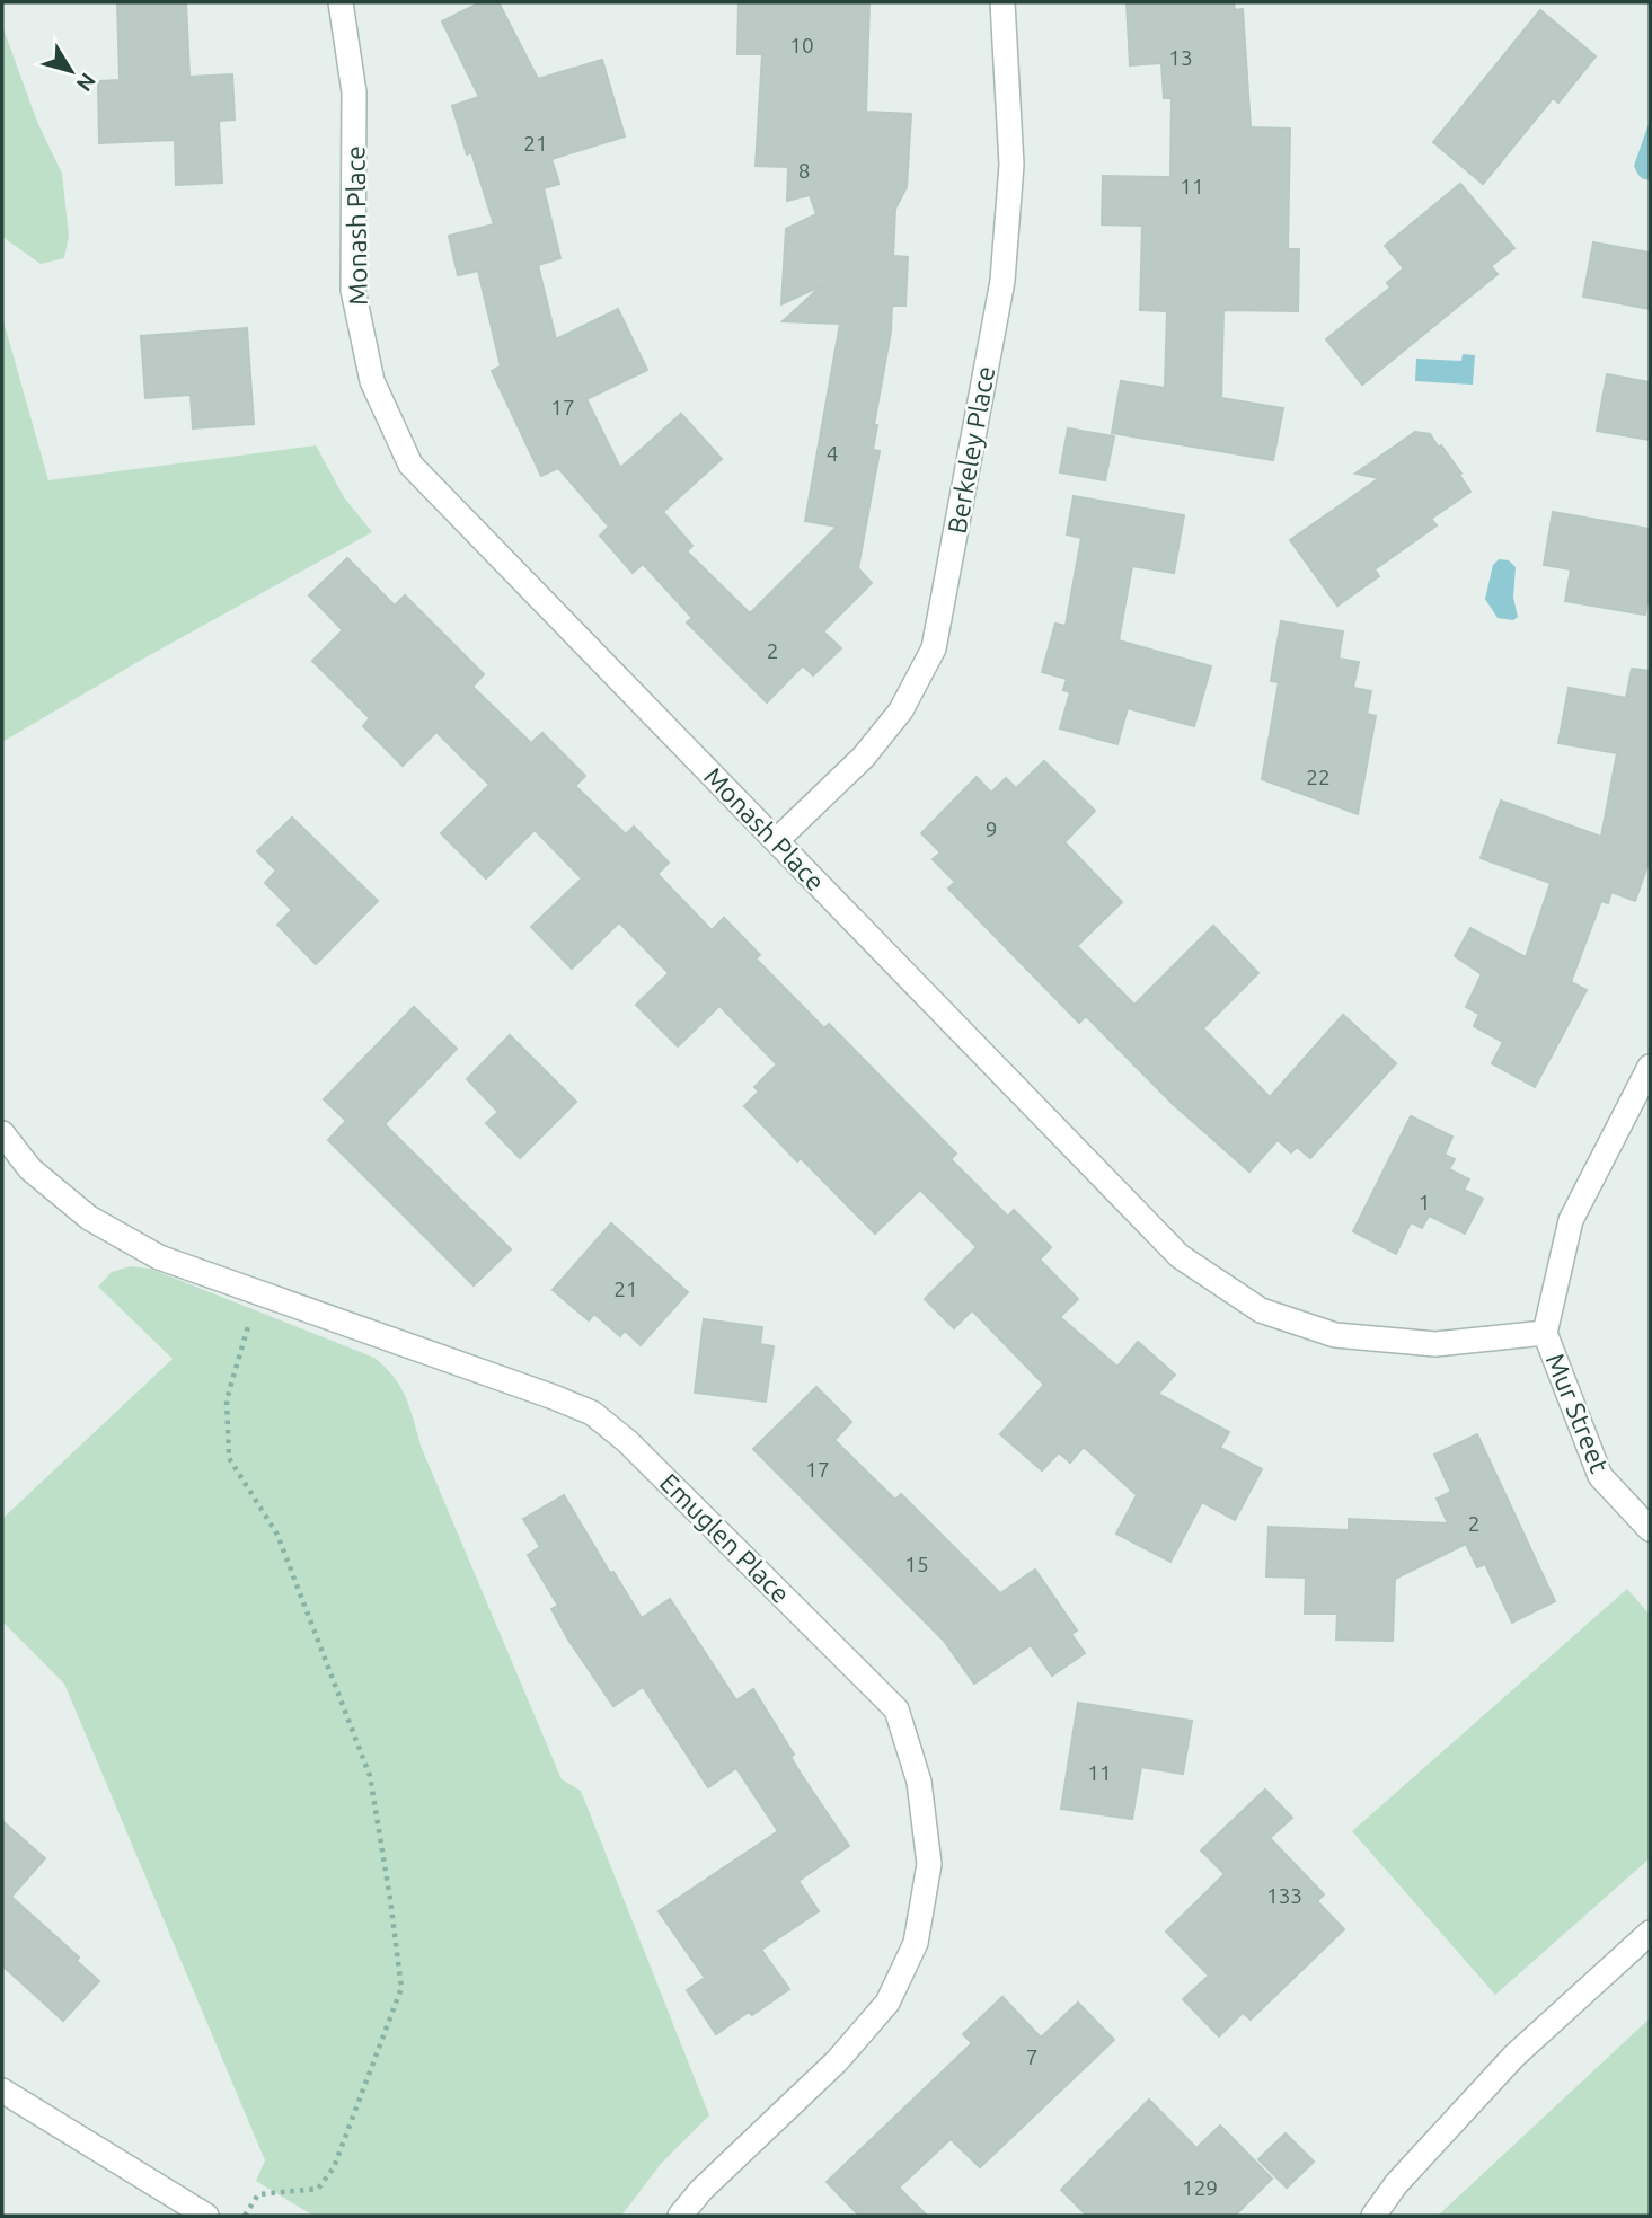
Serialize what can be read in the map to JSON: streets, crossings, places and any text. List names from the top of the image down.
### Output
{
  "streets": {
    "street": [
      "Monash Place",
      "Berkeley Place",
      "Mur Street",
      "Emuglen Place"
    ]
  },
  "crossings": [
    ["Monash Place", "Berkeley Place"],
    ["Monash Place", "Mur Street"]
  ],
  "house_numbers": [
    "10",
    "13",
    "21",
    "8",
    "11",
    "17",
    "4",
    "2",
    "22",
    "9",
    "1",
    "21",
    "17",
    "2",
    "15",
    "11",
    "133",
    "7",
    "129"
  ],
  "north": "bottom right"
}
